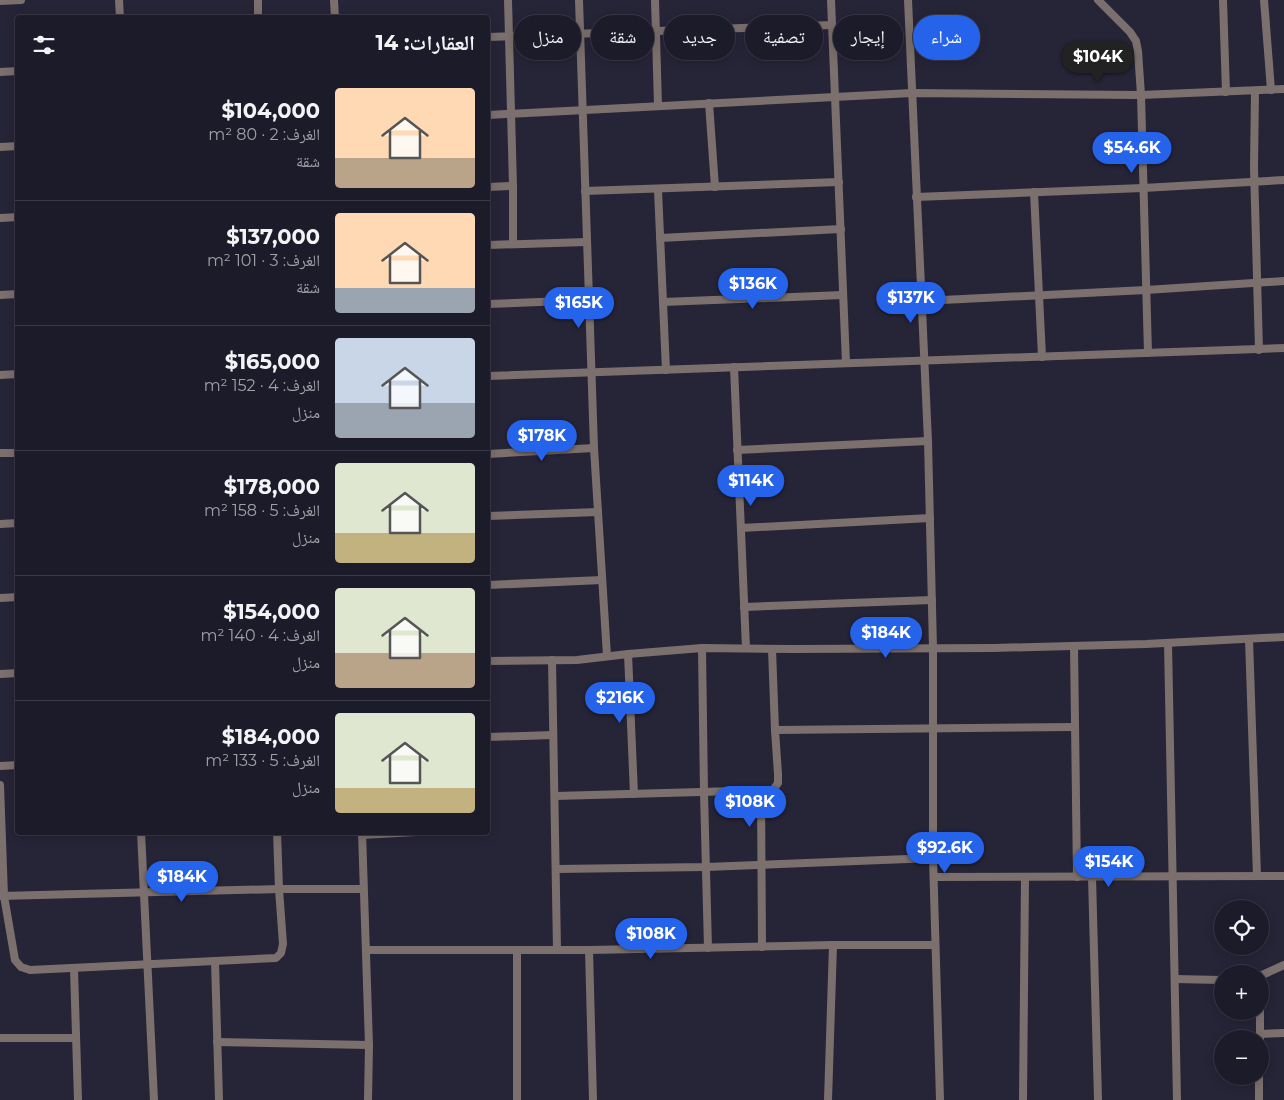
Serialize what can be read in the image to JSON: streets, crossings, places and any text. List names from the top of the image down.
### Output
{
  "page": {
    "chip": [
      "شراء",
      "إيجار",
      "تصفية",
      "جديد",
      "شقة",
      "منزل"
    ],
    "heading": "العقارات: 14",
    "price": [
      "$104K",
      "$54.6K",
      "$136K",
      "$137K",
      "$165K",
      "$178K",
      "$114K",
      "$184K",
      "$216K",
      "$108K",
      "$92.6K",
      "$154K",
      "$184K",
      "$108K"
    ],
    "list": [
      {
        "name": "$104,000",
        "note": "الغرف: 2 · 80 m² · شقة"
      },
      {
        "name": "$137,000",
        "note": "الغرف: 3 · 101 m² · شقة"
      },
      {
        "name": "$165,000",
        "note": "الغرف: 4 · 152 m² · منزل"
      },
      {
        "name": "$178,000",
        "note": "الغرف: 5 · 158 m² · منزل"
      },
      {
        "name": "$154,000",
        "note": "الغرف: 4 · 140 m² · منزل"
      },
      {
        "name": "$184,000",
        "note": "الغرف: 5 · 133 m² · منزل"
      }
    ],
    "map_buttons": ["+", "−"]
  }
}
